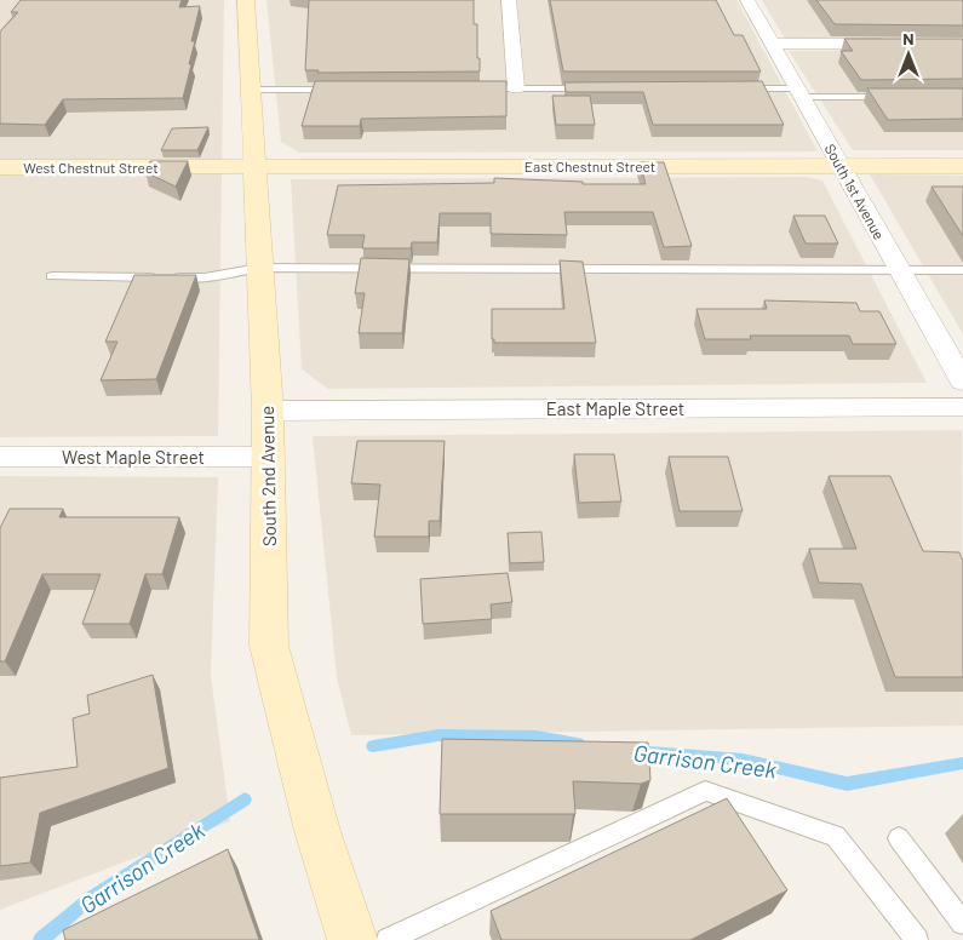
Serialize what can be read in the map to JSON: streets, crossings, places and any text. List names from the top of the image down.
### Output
{
  "streets": {
    "main road": ["East Chestnut Street", "West Chestnut Street", "South 2nd Avenue"],
    "street": ["South 1st Avenue", "East Maple Street", "West Maple Street"]
  },
  "crossings": [
    ["East Chestnut Street", "West Chestnut Street"],
    ["East Chestnut Street", "South 1st Avenue"],
    ["East Chestnut Street", "South 2nd Avenue"],
    ["West Chestnut Street", "South 2nd Avenue"],
    ["East Maple Street", "South 2nd Avenue"],
    ["West Maple Street", "South 2nd Avenue"]
  ],
  "water": ["Garrison Creek"],
  "north": "top"
}
